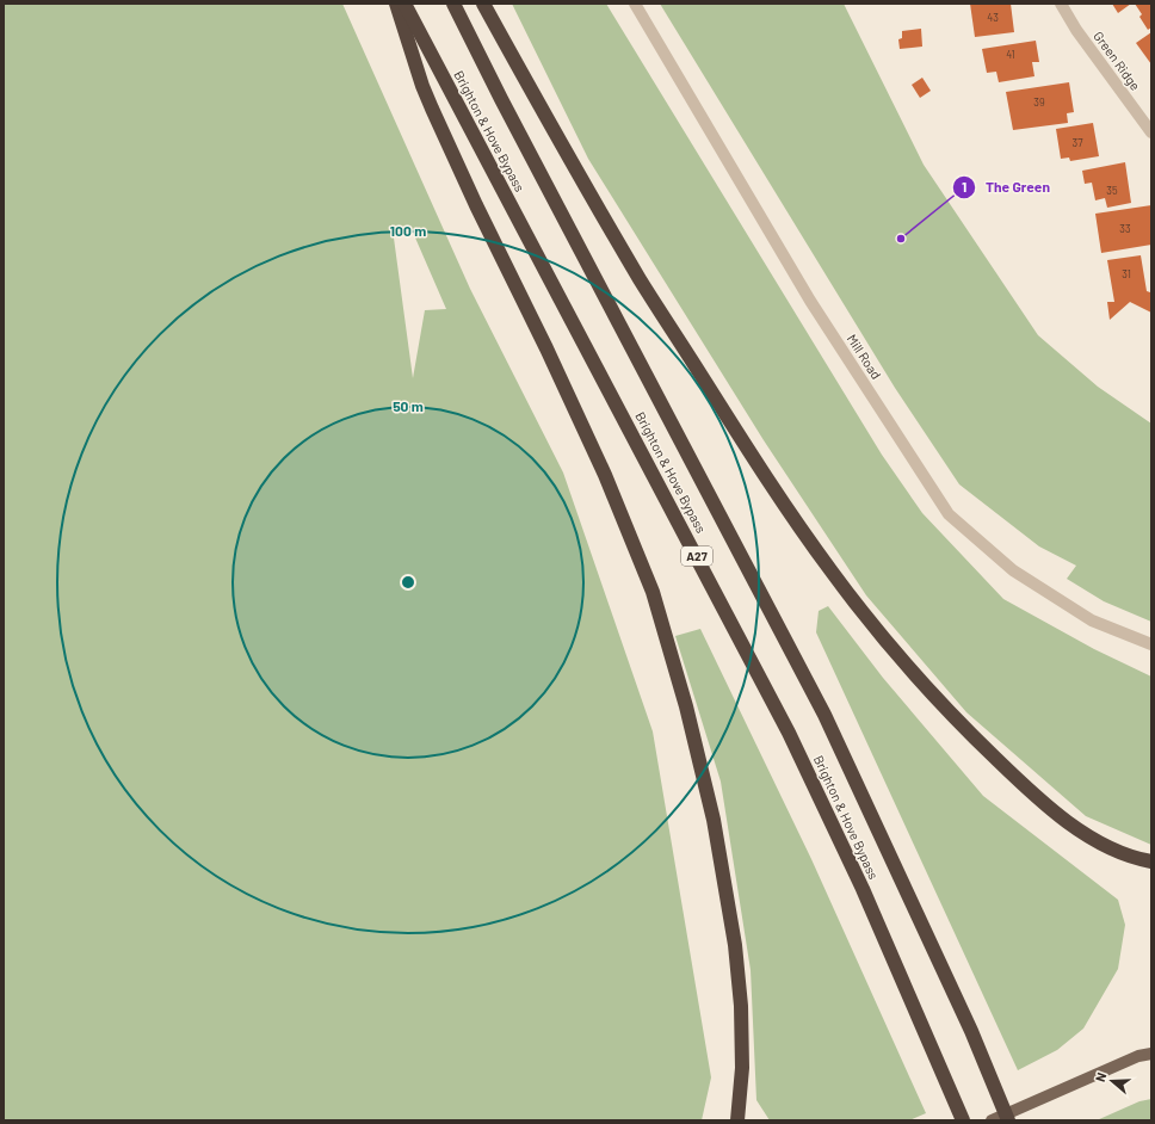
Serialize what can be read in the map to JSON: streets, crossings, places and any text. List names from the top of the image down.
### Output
{
  "streets": {
    "highway": ["Brighton & Hove Bypass", "A27"],
    "street": ["Green Ridge", "Mill Road"]
  },
  "places": ["The Green"],
  "house_numbers": [
    "43",
    "41",
    "39",
    "37",
    "35",
    "33",
    "31"
  ],
  "north": "left",
  "rings": ["100 m", "50 m"]
}
